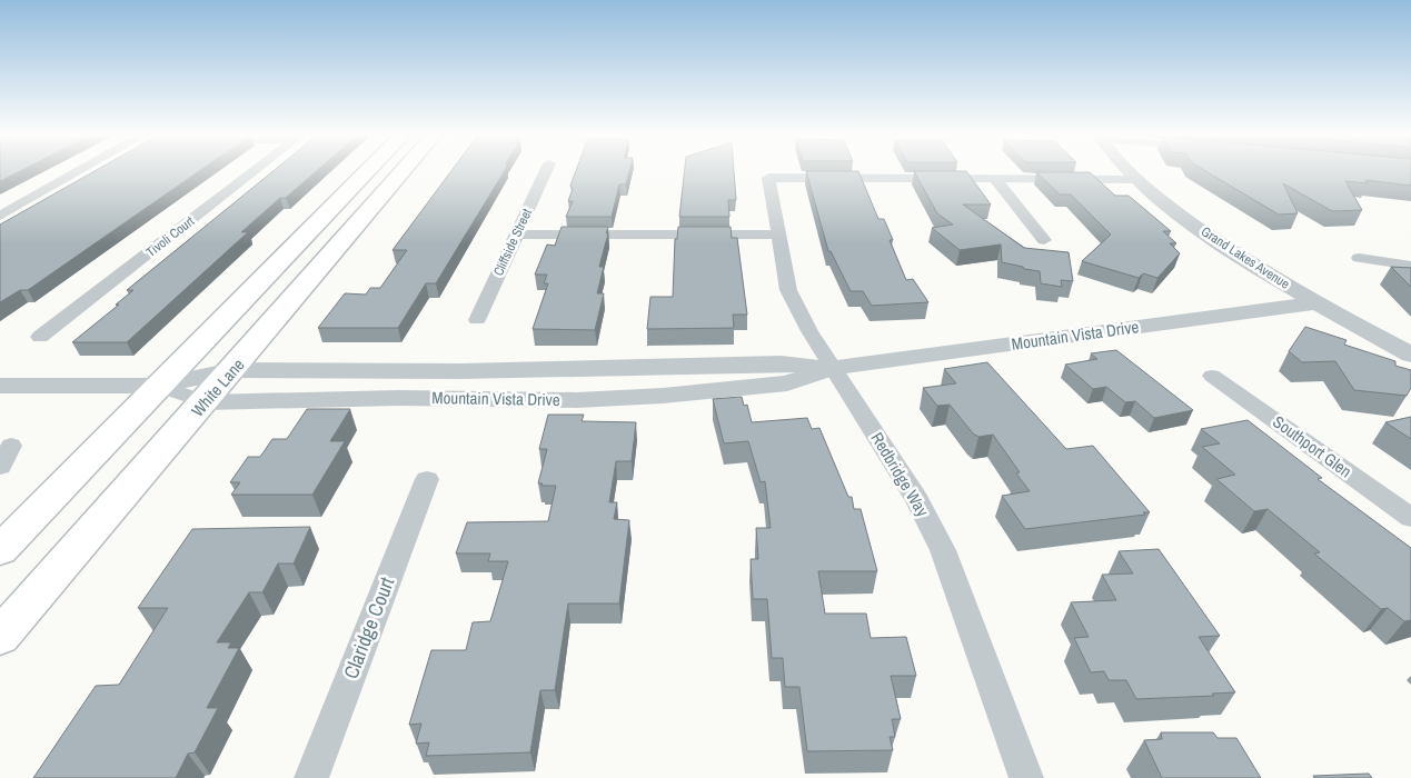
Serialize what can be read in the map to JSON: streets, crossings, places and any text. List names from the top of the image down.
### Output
{
  "streets": {
    "main road": ["White Lane"],
    "street": [
      "Tivoli Court",
      "Cliffside Street",
      "Grand Lakes Avenue",
      "Mountain Vista Drive",
      "Southport Glen",
      "Redbridge Way",
      "Claridge Court"
    ]
  },
  "crossings": [
    ["Grand Lakes Avenue", "Mountain Vista Drive"],
    ["Mountain Vista Drive", "White Lane"],
    ["Mountain Vista Drive", "Redbridge Way"]
  ]
}
